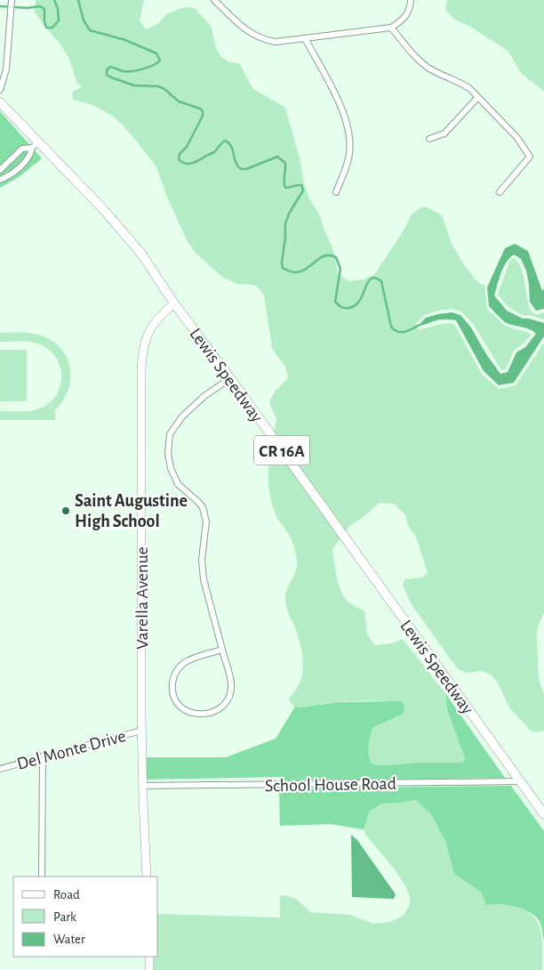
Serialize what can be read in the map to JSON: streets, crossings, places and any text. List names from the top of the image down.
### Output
{
  "streets": {
    "main road": ["Lewis Speedway", "CR 16A"],
    "street": ["Varella Avenue", "Del Monte Drive", "School House Road"]
  },
  "crossings": [
    ["Lewis Speedway", "Varella Avenue"],
    ["Lewis Speedway", "School House Road"],
    ["Varella Avenue", "Del Monte Drive"],
    ["Varella Avenue", "School House Road"]
  ],
  "places": ["Saint Augustine High School"],
  "legend": ["Road", "Park", "Water"]
}
